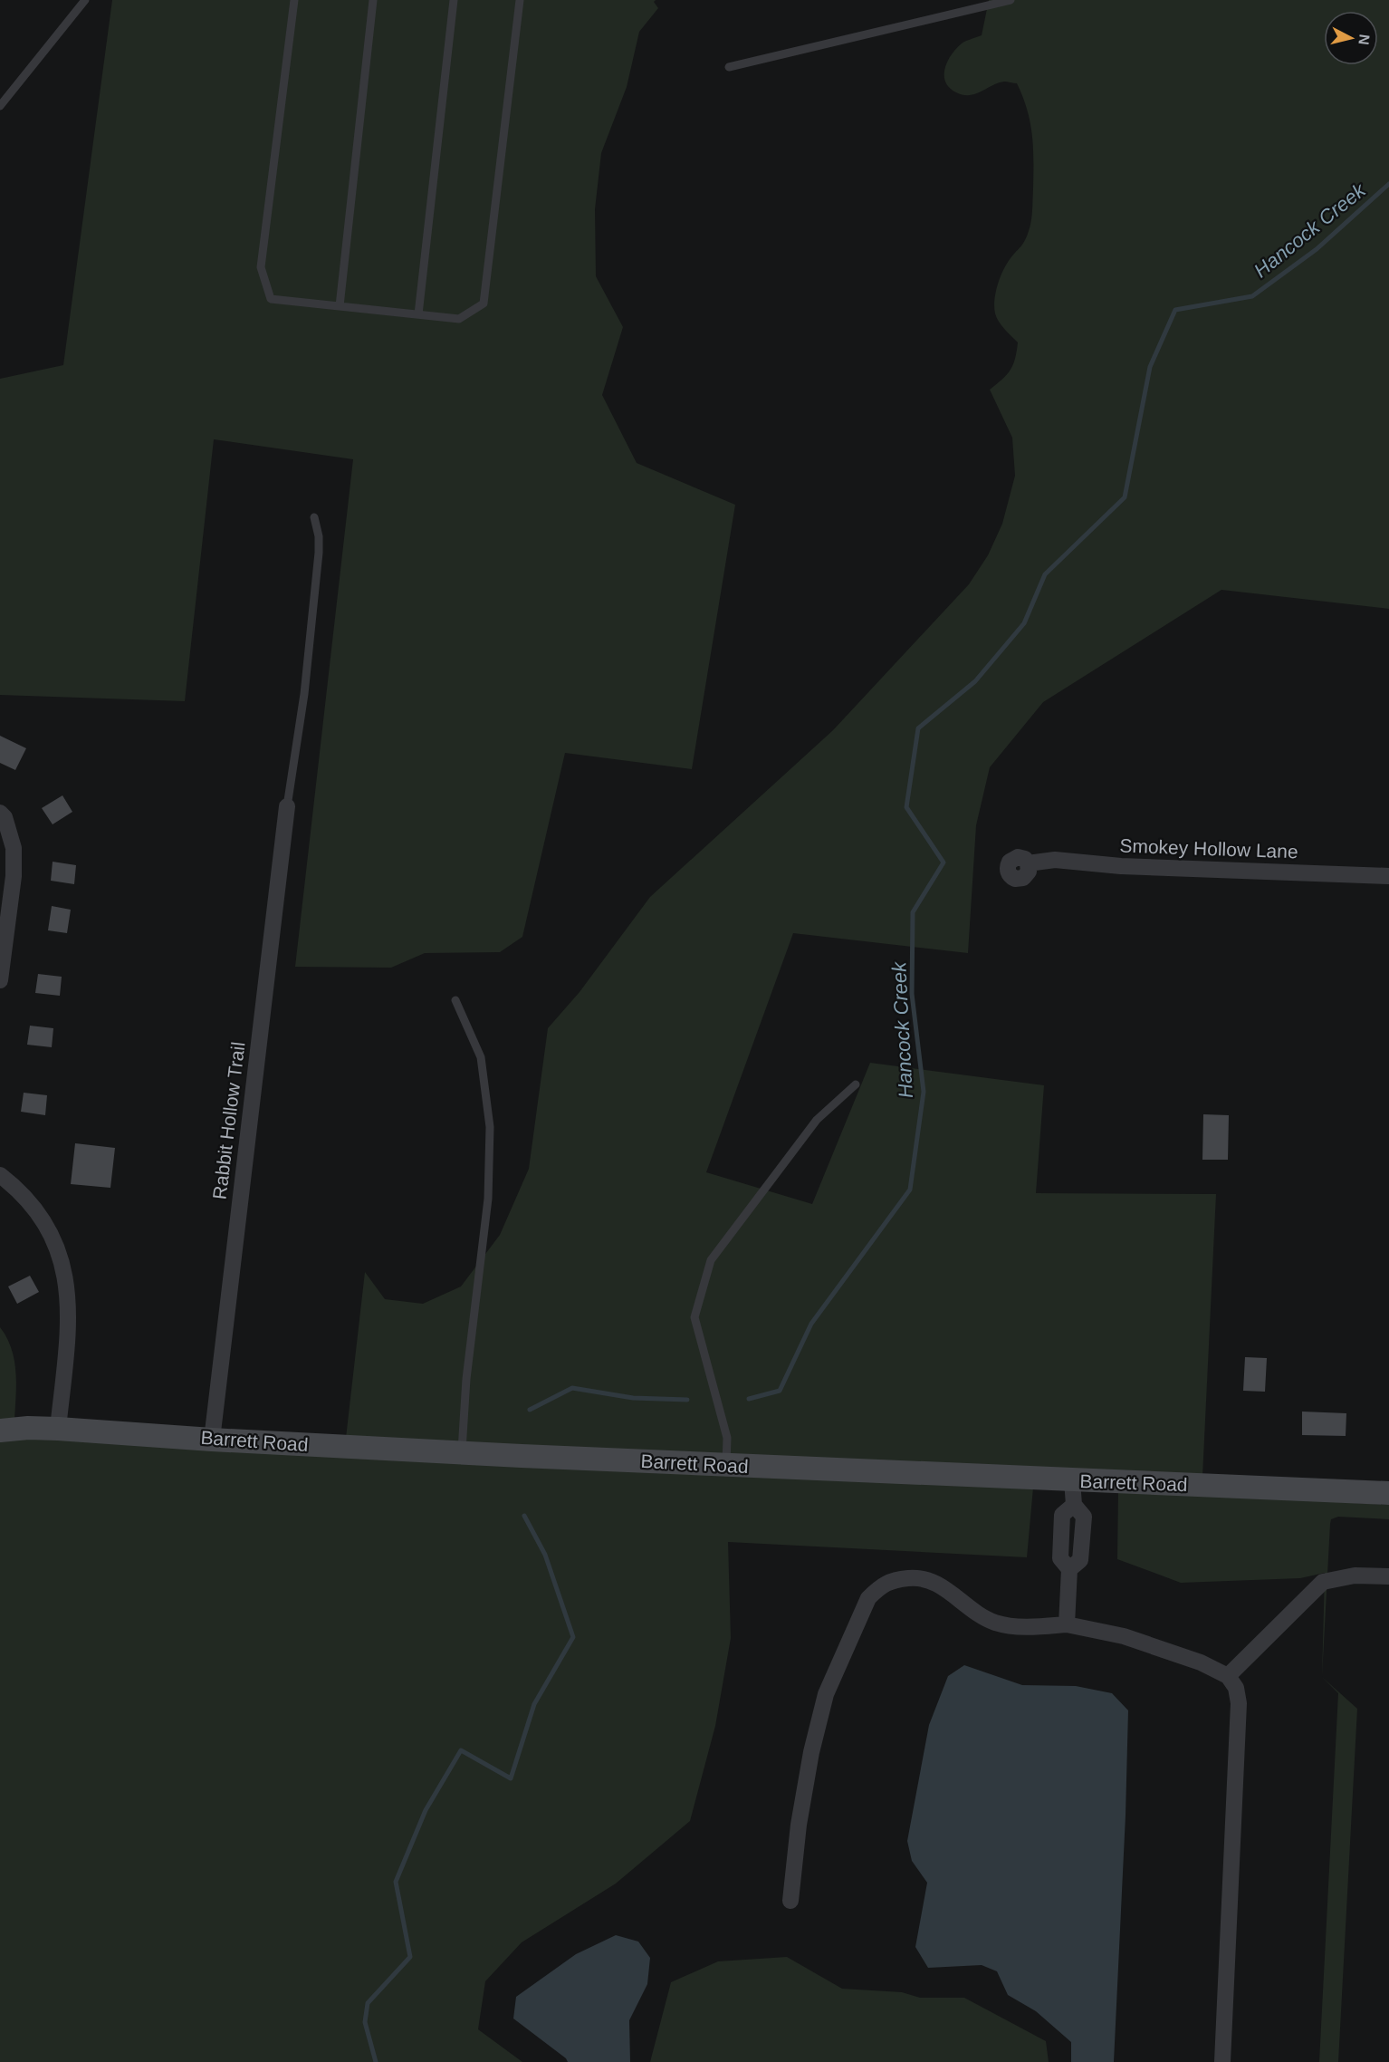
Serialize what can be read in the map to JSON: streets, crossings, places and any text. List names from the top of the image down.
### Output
{
  "streets": {
    "street": ["Smokey Hollow Lane", "Rabbit Hollow Trail", "Barrett Road"]
  },
  "crossings": [
    ["Rabbit Hollow Trail", "Barrett Road"]
  ],
  "water": ["Hancock Creek"],
  "north": "right"
}
